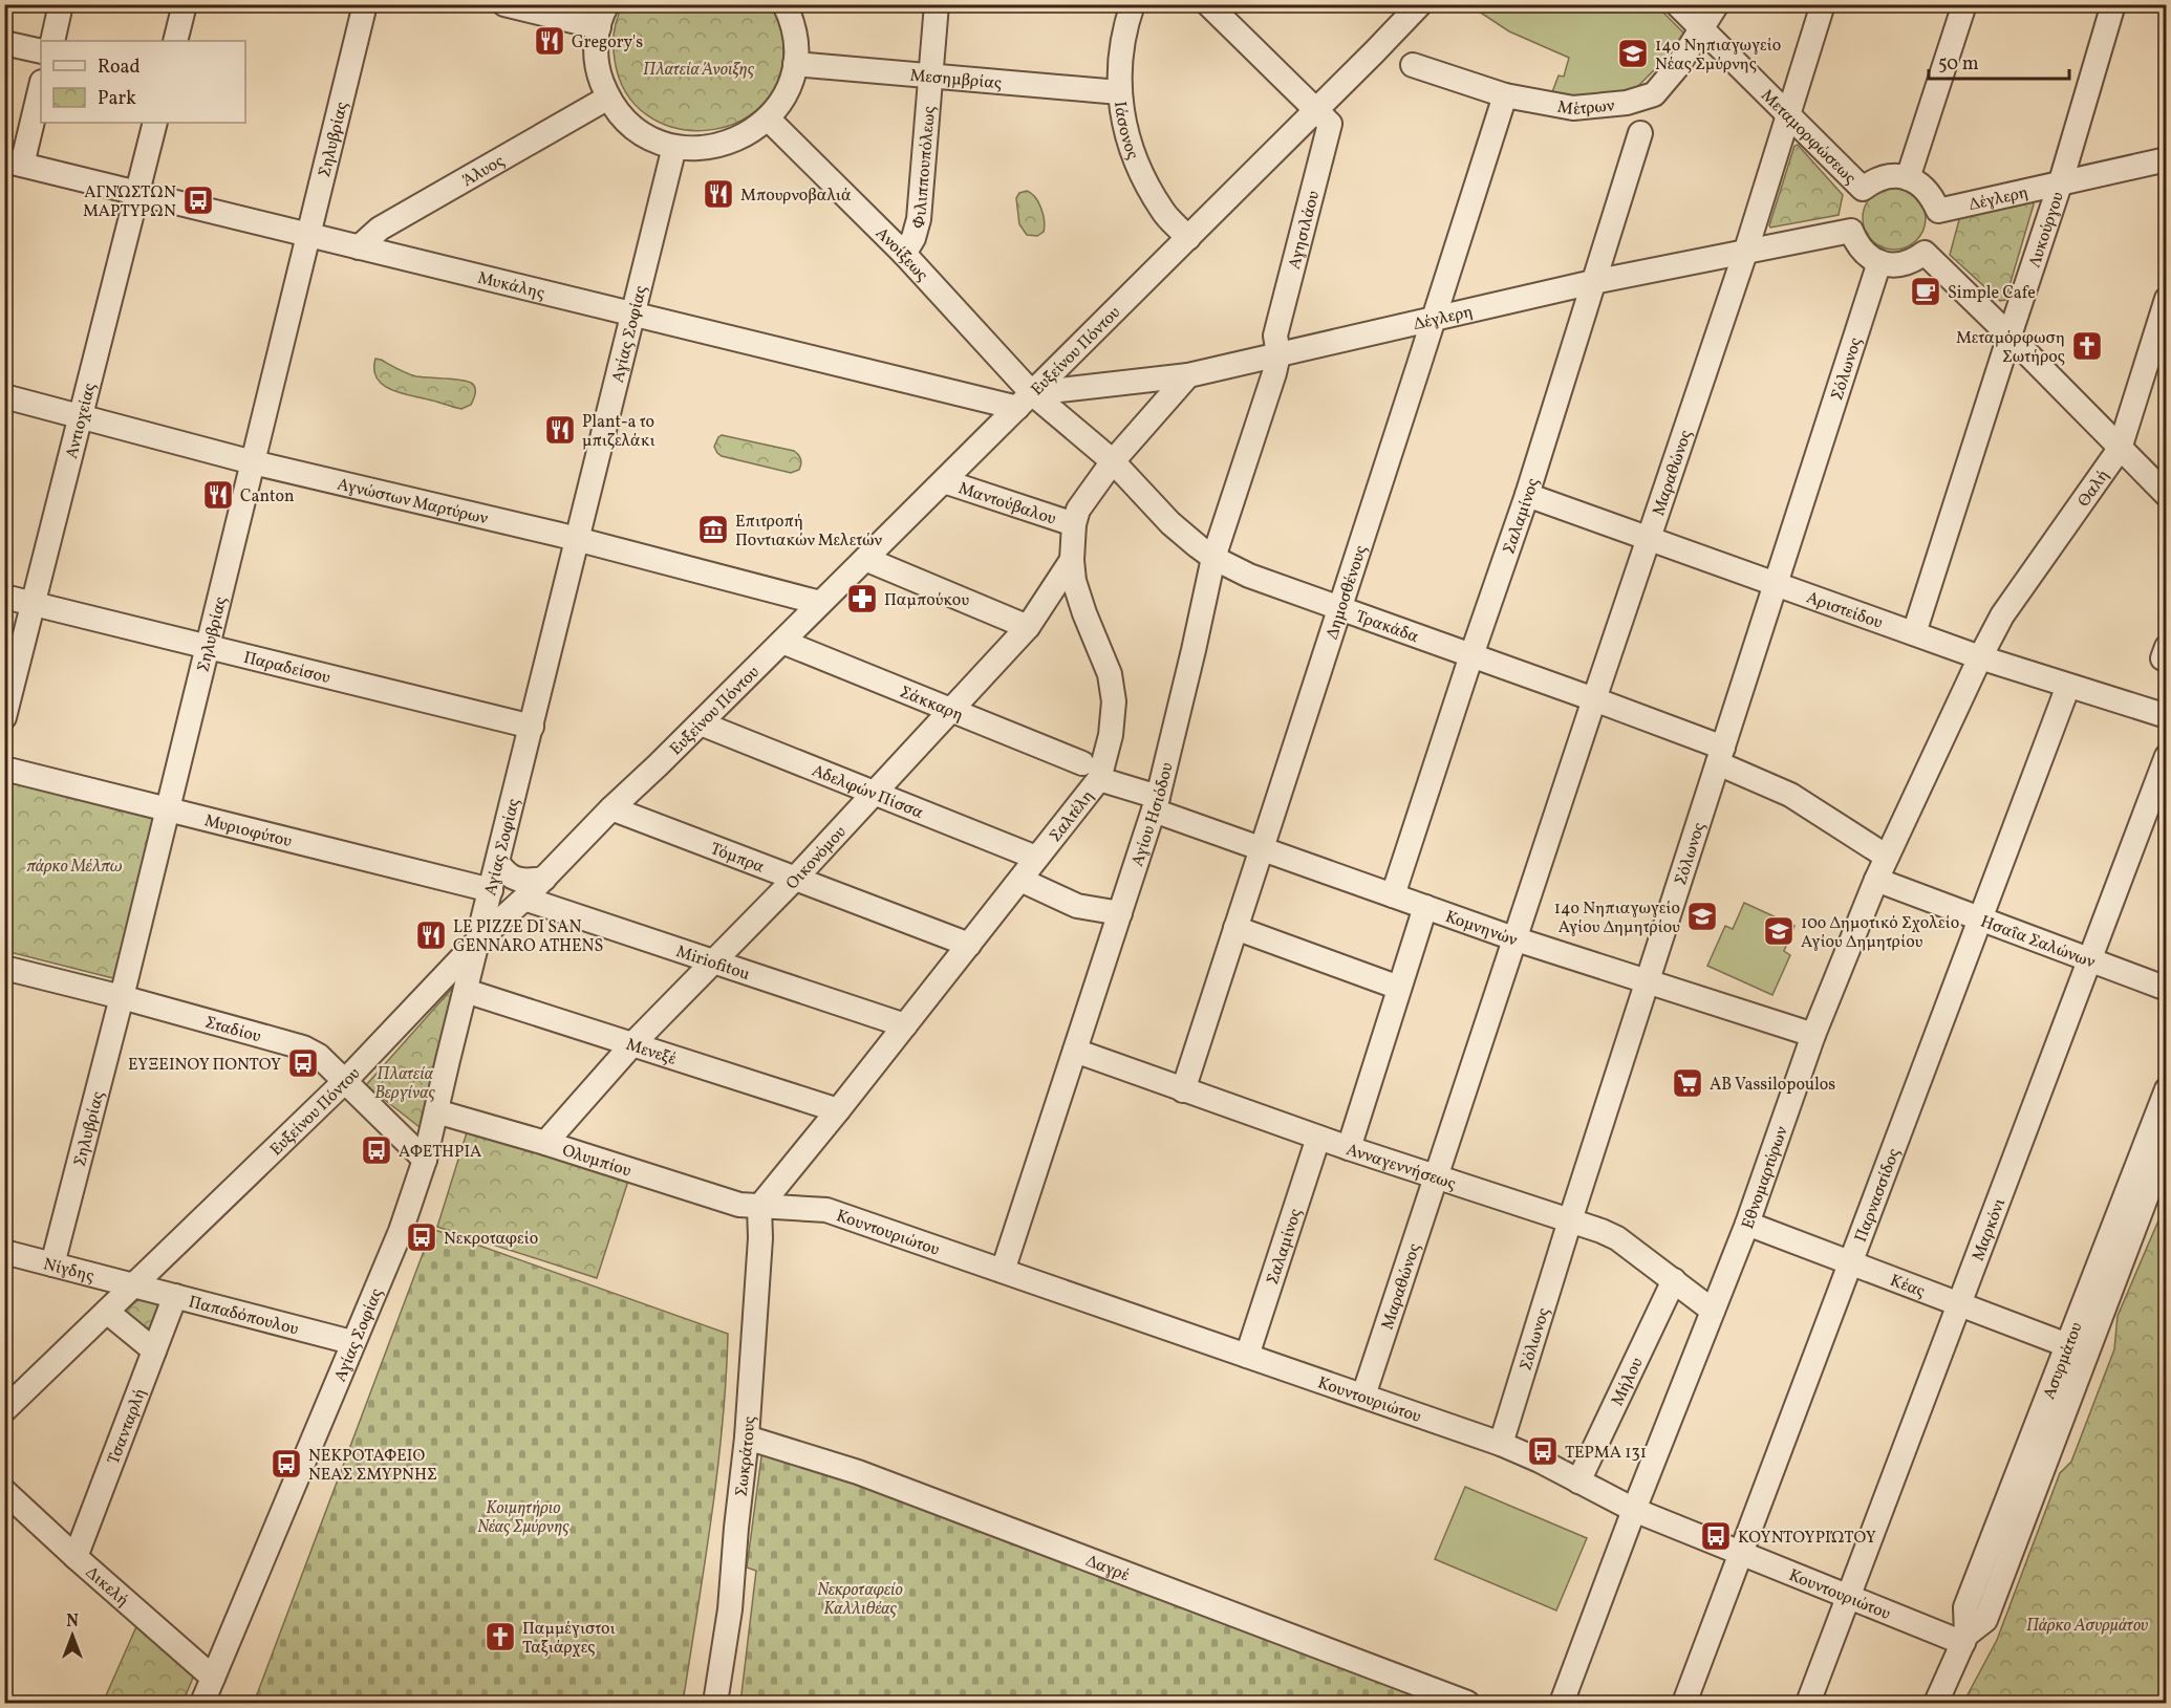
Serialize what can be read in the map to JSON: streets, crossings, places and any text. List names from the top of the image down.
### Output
{
  "streets": {
    "street": [
      "Μεσημβρίας",
      "Μέτρων",
      "Ιάσονος",
      "Μεταμορφώσεως",
      "Σηλυβρίας",
      "Φιλιππουπόλεως",
      "Άλυος",
      "Δέγλερη",
      "Αγησιλάου",
      "Λυκούργου",
      "Ανοίξεως",
      "Μυκάλης",
      "Αγίας Σοφίας",
      "Ευξείνου Πόντου",
      "Σόλωνος",
      "Αντιοχείας",
      "Μαραθώνος",
      "Θαλή",
      "Αγνώστων Μαρτύρων",
      "Μαντούβαλου",
      "Σαλαμίνος",
      "Δημοσθένους",
      "Αριστείδου",
      "Τρακάδα",
      "Παραδείσου",
      "Σάκκαρη",
      "Αδελφών Πίσσα",
      "Αγίου Ησιόδου",
      "Σαλτέλη",
      "Μυριοφύτου",
      "Τόμπρα",
      "Οικονόμου",
      "Κομνηνών",
      "Ησαΐα Σαλώνων",
      "Miriofitou",
      "Σταδίου",
      "Μενεξέ",
      "Ολυμπίου",
      "Ανναγεννήσεως",
      "Εθνομαρτύρων",
      "Παρνασσίδος",
      "Μαρκόνι",
      "Κουντουριώτου",
      "Νίγδης",
      "Κέας",
      "Παπαδόπουλου",
      "Ασυρμάτου",
      "Μήλου",
      "Τσανταρλή",
      "Σωκράτους",
      "Δαγρέ",
      "Δικελή"
    ]
  },
  "crossings": [
    ["Μεσημβρίας", "Ιάσονος"],
    ["Μεσημβρίας", "Φιλιππουπόλεως"],
    ["Μέτρων", "Μεταμορφώσεως"],
    ["Μέτρων", "Δημοσθένους"],
    ["Ιάσονος", "Ευξείνου Πόντου"],
    ["Μεταμορφώσεως", "Δέγλερη"],
    ["Μεταμορφώσεως", "Μαραθώνος"],
    ["Σηλυβρίας", "Μυκάλης"],
    ["Σηλυβρίας", "Αγνώστων Μαρτύρων"],
    ["Σηλυβρίας", "Παραδείσου"],
    ["Σηλυβρίας", "Μυριοφύτου"],
    ["Σηλυβρίας", "Σταδίου"],
    ["Σηλυβρίας", "Νίγδης"],
    ["Φιλιππουπόλεως", "Ανοίξεως"],
    ["Άλυος", "Μυκάλης"],
    ["Δέγλερη", "Αγησιλάου"],
    ["Δέγλερη", "Λυκούργου"],
    ["Δέγλερη", "Ανοίξεως"],
    ["Δέγλερη", "Μυκάλης"],
    ["Δέγλερη", "Ευξείνου Πόντου"],
    ["Δέγλερη", "Σόλωνος"],
    ["Δέγλερη", "Μαραθώνος"],
    ["Δέγλερη", "Σαλαμίνος"],
    ["Δέγλερη", "Δημοσθένους"],
    ["Δέγλερη", "Τρακάδα"],
    ["Δέγλερη", "Αγίου Ησιόδου"],
    ["Δέγλερη", "Σαλτέλη"],
    ["Αγησιλάου", "Ευξείνου Πόντου"],
    ["Αγησιλάου", "Αγίου Ησιόδου"],
    ["Λυκούργου", "Αριστείδου"],
    ["Ανοίξεως", "Μυκάλης"],
    ["Ανοίξεως", "Ευξείνου Πόντου"],
    ["Ανοίξεως", "Τρακάδα"],
    ["Μυκάλης", "Αγίας Σοφίας"],
    ["Μυκάλης", "Ευξείνου Πόντου"],
    ["Μυκάλης", "Αντιοχείας"],
    ["Μυκάλης", "Τρακάδα"],
    ["Αγίας Σοφίας", "Ευξείνου Πόντου"],
    ["Αγίας Σοφίας", "Αγνώστων Μαρτύρων"],
    ["Αγίας Σοφίας", "Παραδείσου"],
    ["Αγίας Σοφίας", "Μυριοφύτου"],
    ["Αγίας Σοφίας", "Σταδίου"],
    ["Αγίας Σοφίας", "Μενεξέ"],
    ["Αγίας Σοφίας", "Ολυμπίου"],
    ["Αγίας Σοφίας", "Παπαδόπουλου"],
    ["Αγίας Σοφίας", "Δικελή"],
    ["Ευξείνου Πόντου", "Αγνώστων Μαρτύρων"],
    ["Ευξείνου Πόντου", "Μαντούβαλου"],
    ["Ευξείνου Πόντου", "Τρακάδα"],
    ["Ευξείνου Πόντου", "Σάκκαρη"],
    ["Ευξείνου Πόντου", "Αδελφών Πίσσα"],
    ["Ευξείνου Πόντου", "Τόμπρα"],
    ["Ευξείνου Πόντου", "Miriofitou"],
    ["Ευξείνου Πόντου", "Σταδίου"],
    ["Ευξείνου Πόντου", "Νίγδης"],
    ["Ευξείνου Πόντου", "Παπαδόπουλου"],
    ["Σόλωνος", "Αριστείδου"],
    ["Σόλωνος", "Τρακάδα"],
    ["Σόλωνος", "Κομνηνών"],
    ["Σόλωνος", "Ανναγεννήσεως"],
    ["Σόλωνος", "Κουντουριώτου"],
    ["Αντιοχείας", "Αγνώστων Μαρτύρων"],
    ["Αντιοχείας", "Παραδείσου"],
    ["Μαραθώνος", "Αριστείδου"],
    ["Μαραθώνος", "Τρακάδα"],
    ["Μαραθώνος", "Κομνηνών"],
    ["Μαραθώνος", "Ανναγεννήσεως"],
    ["Μαραθώνος", "Κουντουριώτου"],
    ["Θαλή", "Αριστείδου"],
    ["Θαλή", "Εθνομαρτύρων"],
    ["Μαντούβαλου", "Σαλτέλη"],
    ["Σαλαμίνος", "Αριστείδου"],
    ["Σαλαμίνος", "Τρακάδα"],
    ["Σαλαμίνος", "Κομνηνών"],
    ["Σαλαμίνος", "Ανναγεννήσεως"],
    ["Σαλαμίνος", "Κουντουριώτου"],
    ["Δημοσθένους", "Τρακάδα"],
    ["Δημοσθένους", "Κομνηνών"],
    ["Δημοσθένους", "Ανναγεννήσεως"],
    ["Αριστείδου", "Εθνομαρτύρων"],
    ["Αριστείδου", "Παρνασσίδος"],
    ["Τρακάδα", "Αγίου Ησιόδου"],
    ["Τρακάδα", "Σαλτέλη"],
    ["Τρακάδα", "Εθνομαρτύρων"],
    ["Σάκκαρη", "Αγίου Ησιόδου"],
    ["Σάκκαρη", "Σαλτέλη"],
    ["Σάκκαρη", "Οικονόμου"],
    ["Σάκκαρη", "Κομνηνών"],
    ["Αδελφών Πίσσα", "Σαλτέλη"],
    ["Αδελφών Πίσσα", "Οικονόμου"],
    ["Αγίου Ησιόδου", "Κομνηνών"],
    ["Αγίου Ησιόδου", "Ανναγεννήσεως"],
    ["Αγίου Ησιόδου", "Κουντουριώτου"],
    ["Σαλτέλη", "Τόμπρα"],
    ["Σαλτέλη", "Οικονόμου"],
    ["Σαλτέλη", "Miriofitou"],
    ["Σαλτέλη", "Μενεξέ"],
    ["Σαλτέλη", "Ολυμπίου"],
    ["Σαλτέλη", "Κουντουριώτου"],
    ["Σαλτέλη", "Σωκράτους"],
    ["Τόμπρα", "Οικονόμου"],
    ["Οικονόμου", "Miriofitou"],
    ["Οικονόμου", "Μενεξέ"],
    ["Οικονόμου", "Ολυμπίου"],
    ["Κομνηνών", "Εθνομαρτύρων"],
    ["Ησαΐα Σαλώνων", "Εθνομαρτύρων"],
    ["Ησαΐα Σαλώνων", "Παρνασσίδος"],
    ["Ησαΐα Σαλώνων", "Μαρκόνι"],
    ["Ολυμπίου", "Κουντουριώτου"],
    ["Ολυμπίου", "Σωκράτους"],
    ["Ανναγεννήσεως", "Εθνομαρτύρων"],
    ["Ανναγεννήσεως", "Μήλου"],
    ["Εθνομαρτύρων", "Κουντουριώτου"],
    ["Εθνομαρτύρων", "Κέας"],
    ["Παρνασσίδος", "Κουντουριώτου"],
    ["Παρνασσίδος", "Κέας"],
    ["Μαρκόνι", "Κουντουριώτου"],
    ["Μαρκόνι", "Κέας"],
    ["Κουντουριώτου", "Ασυρμάτου"],
    ["Κουντουριώτου", "Μήλου"],
    ["Κουντουριώτου", "Σωκράτους"],
    ["Νίγδης", "Παπαδόπουλου"],
    ["Κέας", "Ασυρμάτου"],
    ["Παπαδόπουλου", "Τσανταρλή"],
    ["Τσανταρλή", "Δικελή"],
    ["Σωκράτους", "Δαγρέ"]
  ],
  "parks": [
    "Πλατεία Άνοιξης",
    "πάρκο Μέλπω",
    "Πλατεία Βεργίνας",
    "Κοιμητήριο Νέας Σμύρνης",
    "Νεκροταφείο Καλλιθέας",
    "Πάρκο Ασυρμάτου"
  ],
  "places": {
    "restaurant": [
      "Gregory's",
      "Μπουρνοβαλιά",
      "Plant-a το μπιζελάκι",
      "Canton",
      "LE PIZZE DI SAN GENNARO ATHENS"
    ],
    "school or university": ["14ο Νηπιαγωγείο Νέας Σμύρνης", "14ο Νηπιαγωγείο Αγίου Δημητρίου", "10ο Δημοτικό Σχολείο Αγίου Δημητρίου"],
    "bus stop": [
      "ΑΓΝΏΣΤΩΝ ΜΑΡΤΥΡΩΝ",
      "ΕΥΞΕΙΝΟΥ ΠΟΝΤΟΥ",
      "ΑΦΕΤΗΡΙΑ",
      "Νεκροταφείο",
      "ΤΕΡΜΑ 131",
      "ΝΕΚΡΟΤΑΦΕΙΟ ΝΕΑΣ ΣΜΥΡΝΗΣ",
      "ΚΟΥΝΤΟΥΡΙΏΤΟΥ"
    ],
    "cafe": ["Simple Cafe"],
    "church": ["Μεταμόρφωση Σωτήρος", "Παμμέγιστοι Ταξιάρχες"],
    "museum": ["Επιτροπή Ποντιακών Μελετών"],
    "pharmacy": ["Παμπούκου"],
    "supermarket": ["AB Vassilopoulos"]
  },
  "legend": ["Road", "Park"],
  "scale_bar": "50 m",
  "north": "top"
}
